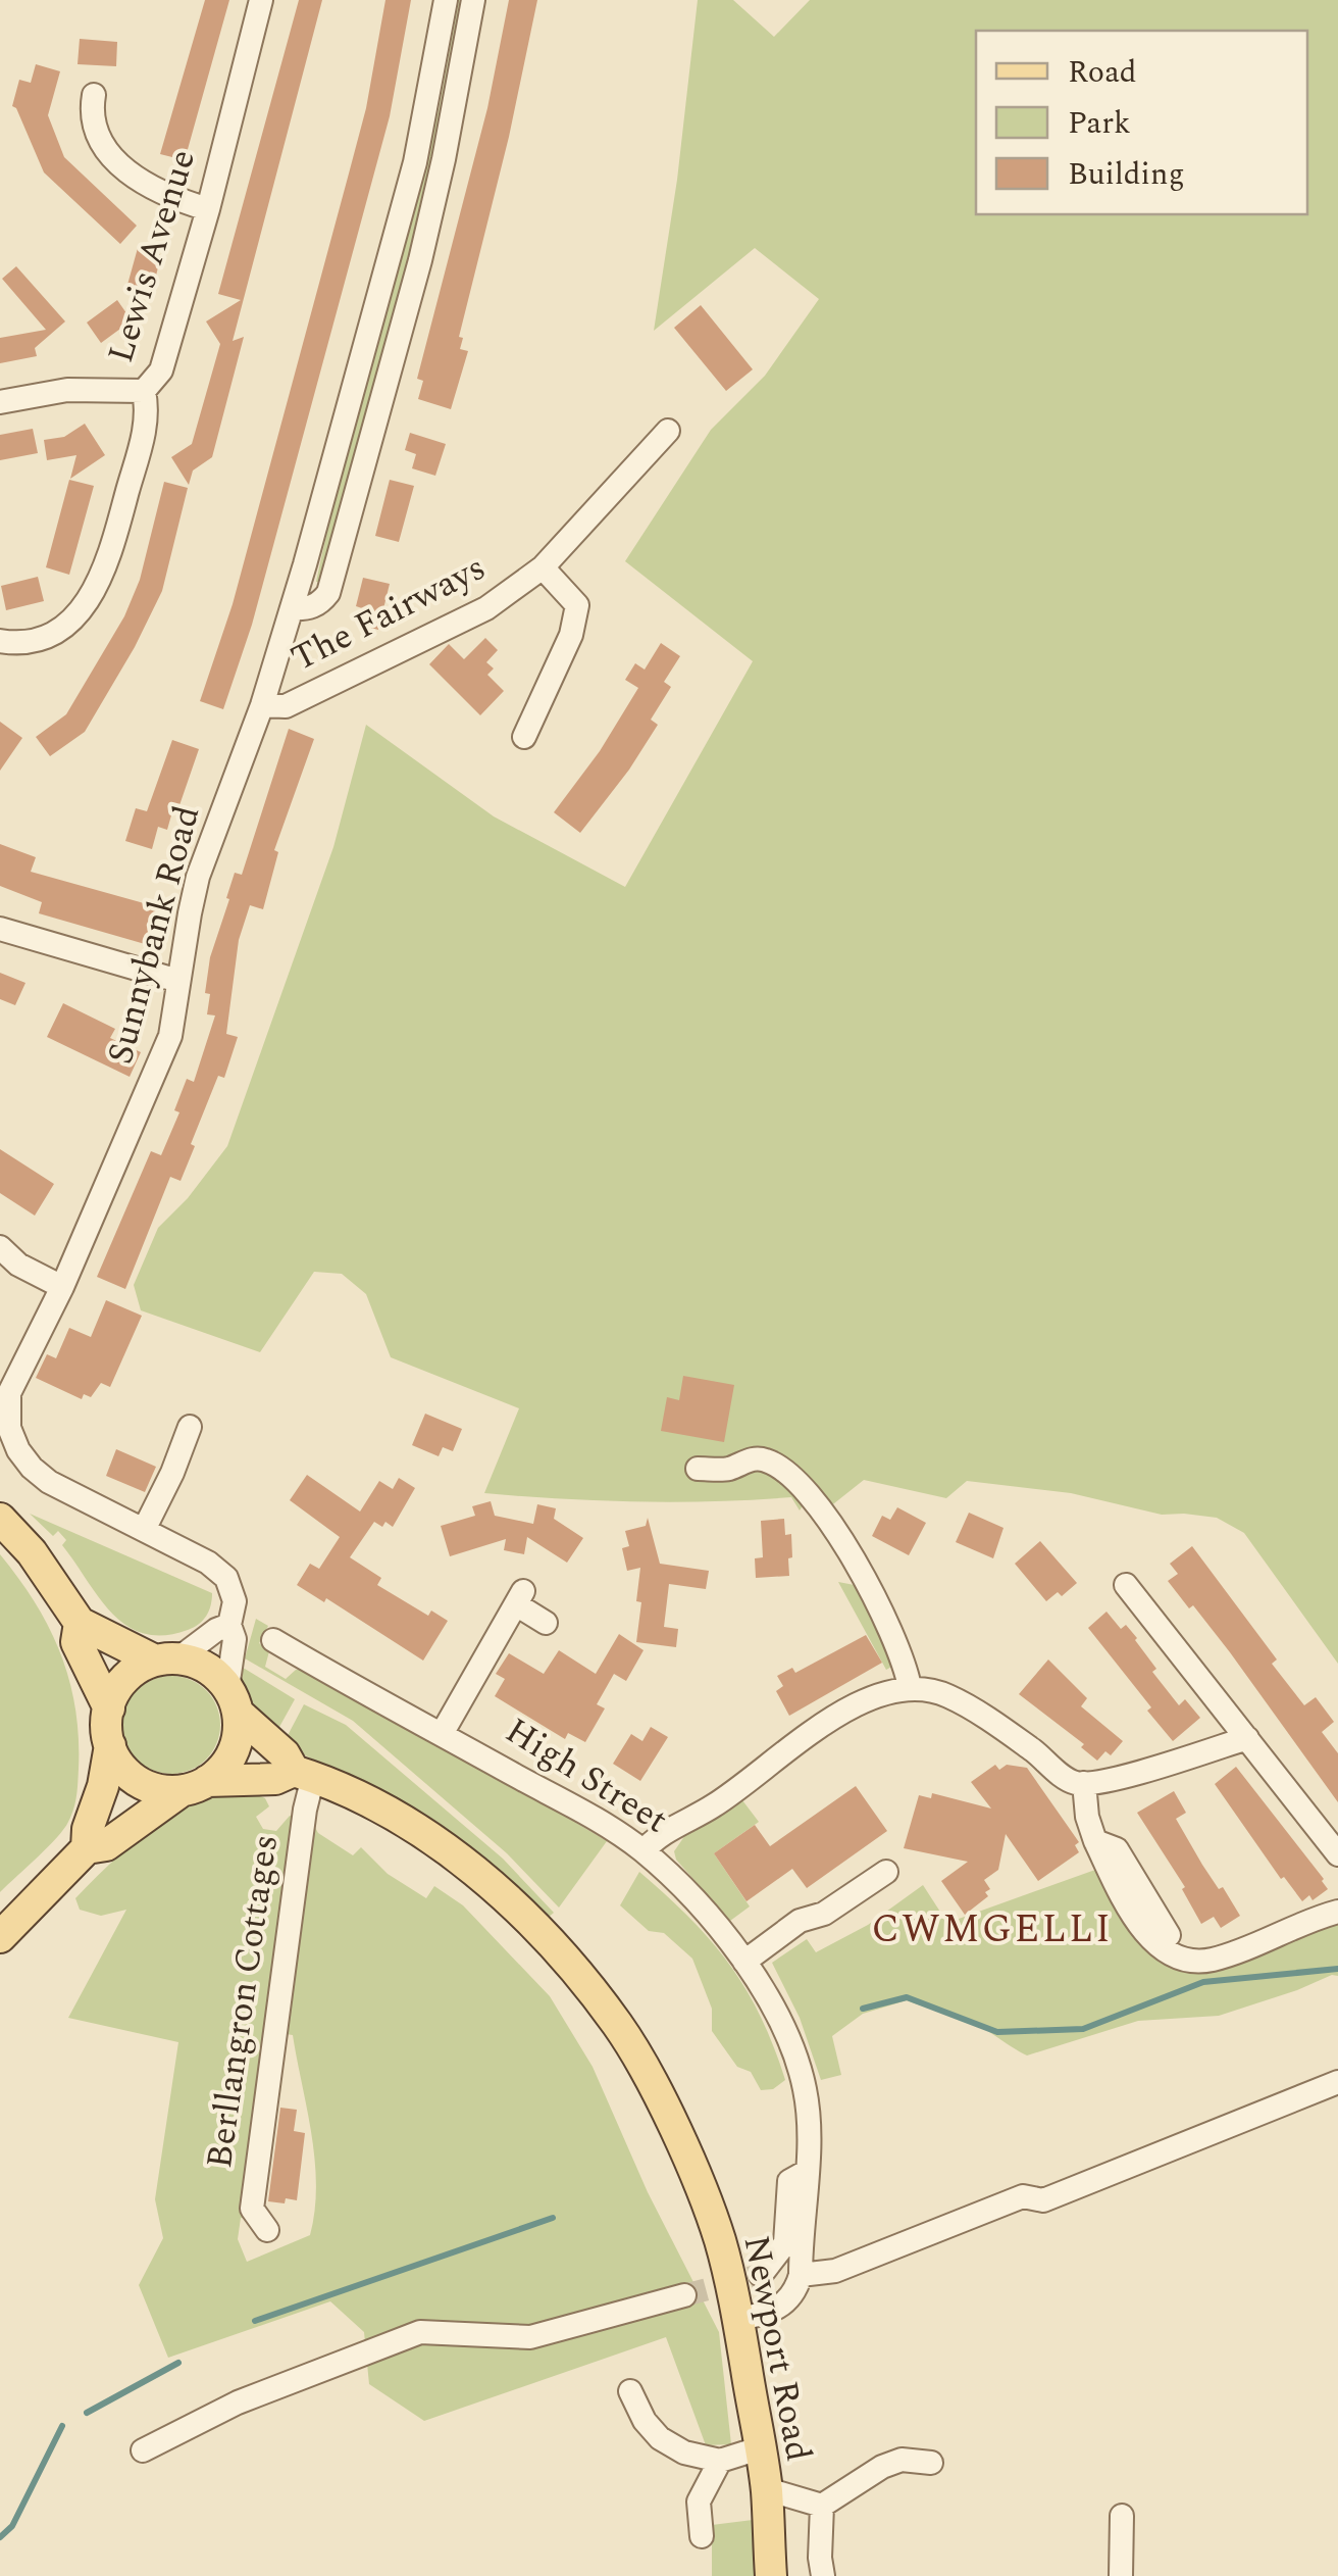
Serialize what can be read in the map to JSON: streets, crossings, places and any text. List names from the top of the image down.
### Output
{
  "streets": {
    "main road": ["Newport Road"],
    "street": [
      "Lewis Avenue",
      "The Fairways",
      "Sunnybank Road",
      "High Street",
      "Berllangron Cottages"
    ]
  },
  "crossings": [
    ["The Fairways", "Sunnybank Road"],
    ["Sunnybank Road", "Newport Road"],
    ["Berllangron Cottages", "Newport Road"]
  ],
  "districts": ["CWMGELLI"],
  "legend": ["Road", "Park", "Building"]
}
